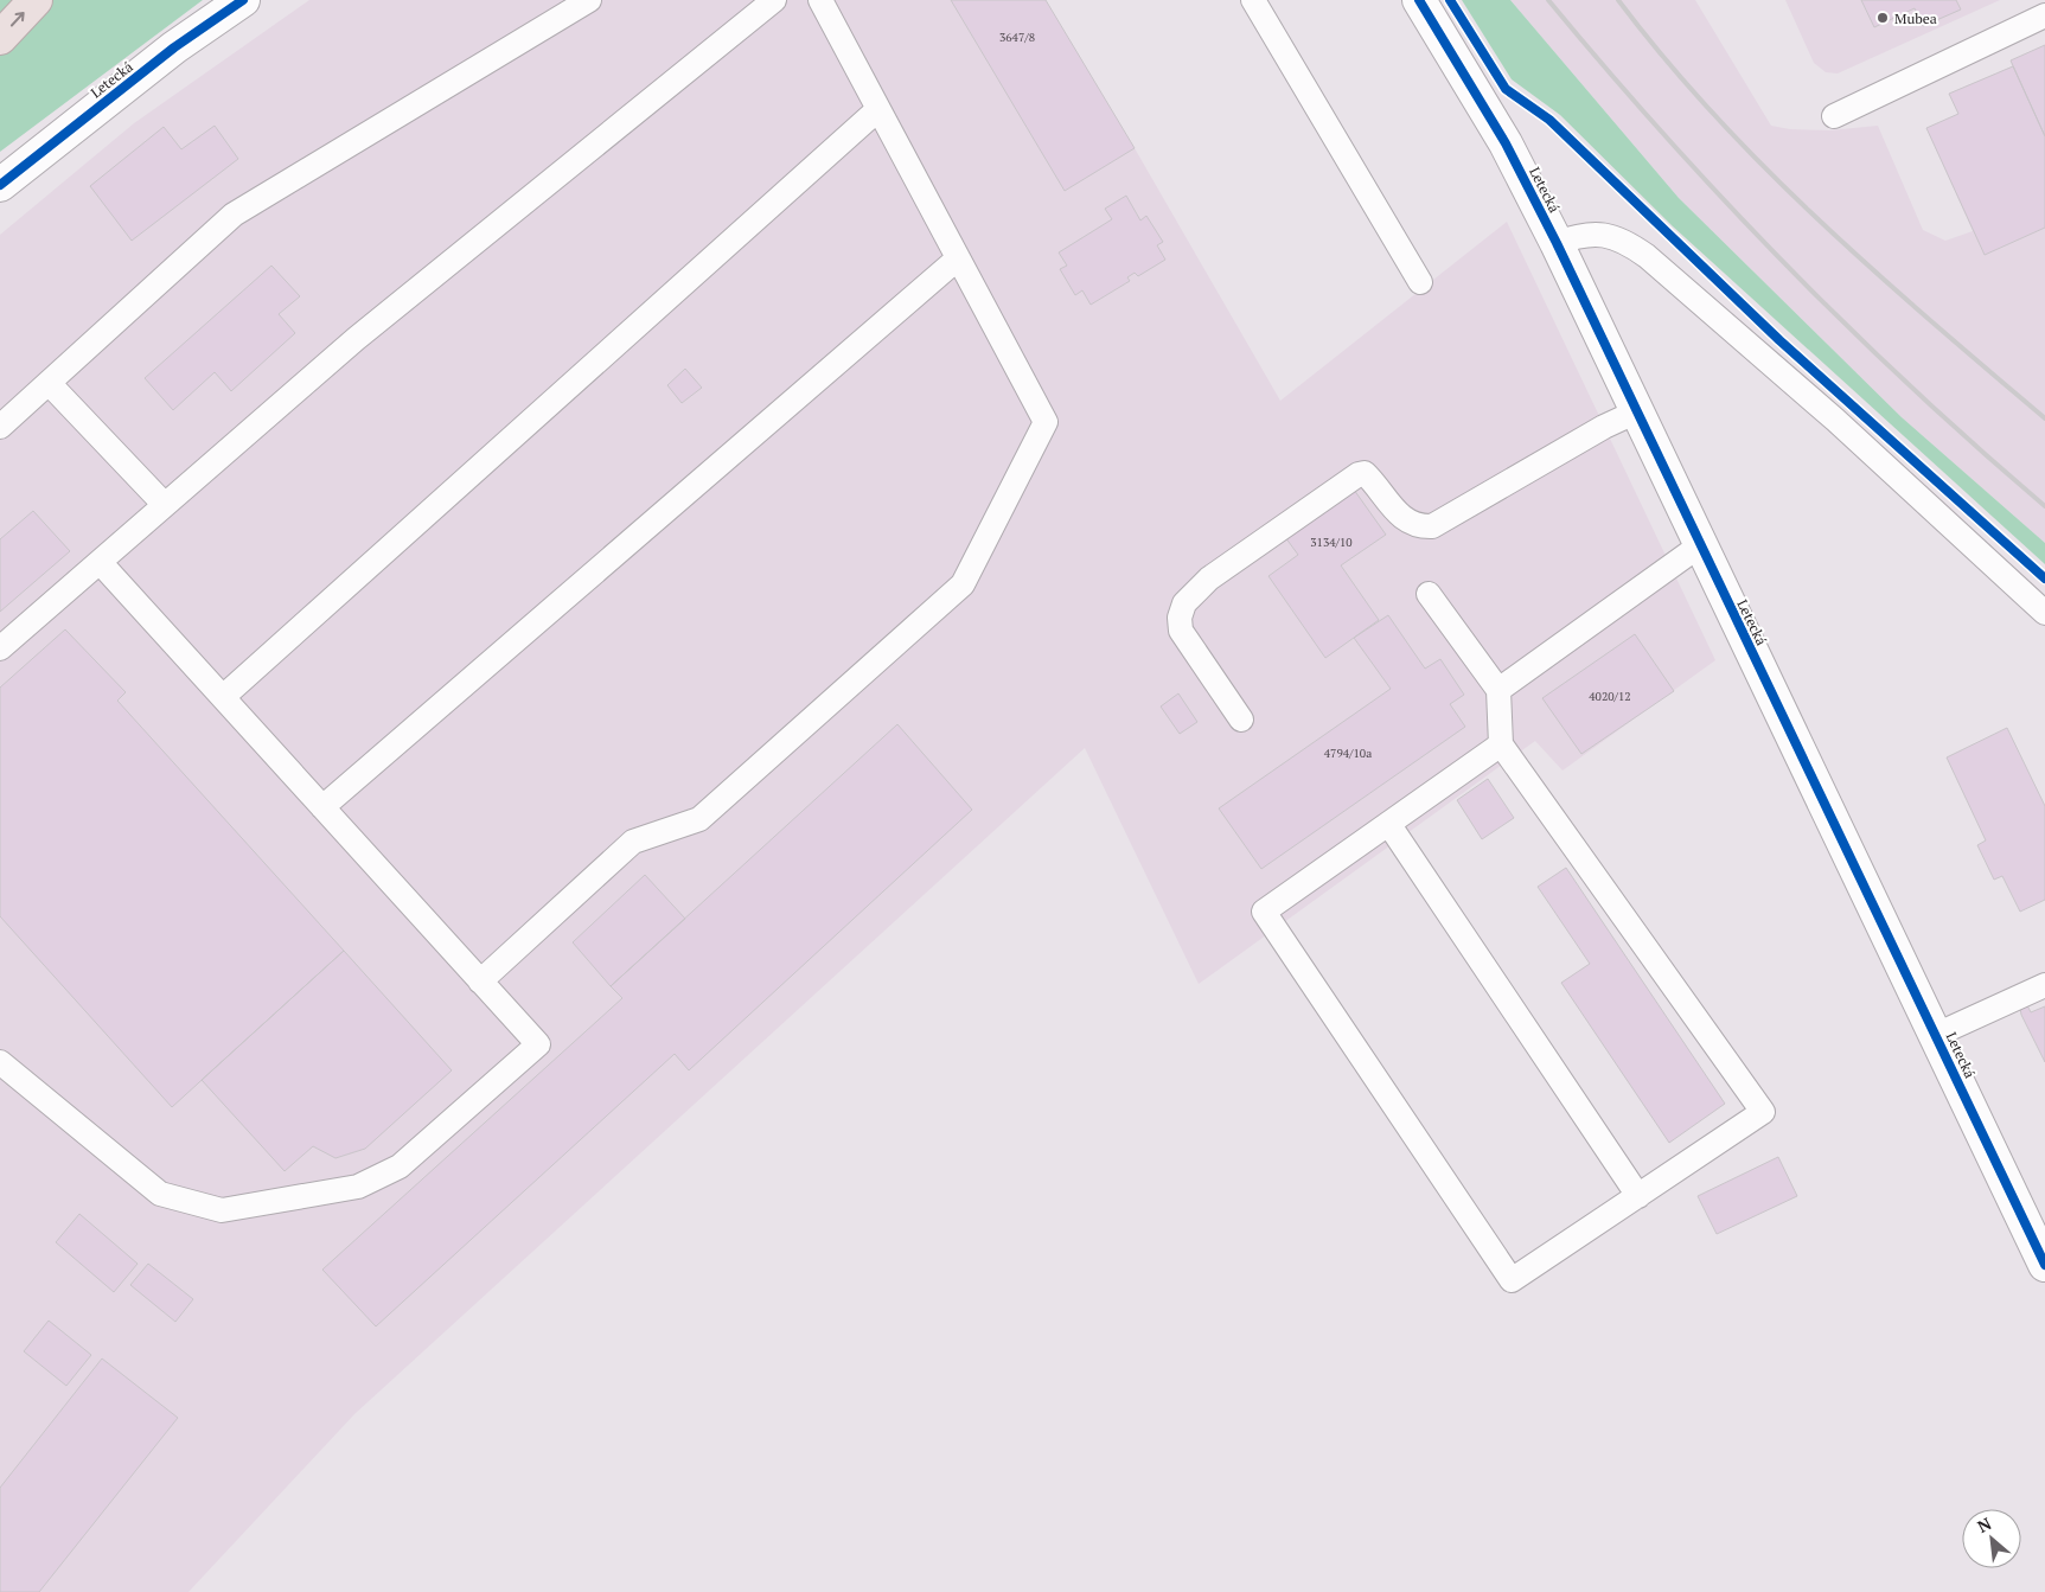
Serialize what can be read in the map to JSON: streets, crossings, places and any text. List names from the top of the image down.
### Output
{
  "streets": {
    "street": ["Letecká"]
  },
  "places": ["Mubea"],
  "house_numbers": [
    "3647/8",
    "3134/10",
    "4020/12",
    "4794/10a"
  ],
  "north": "top left"
}
